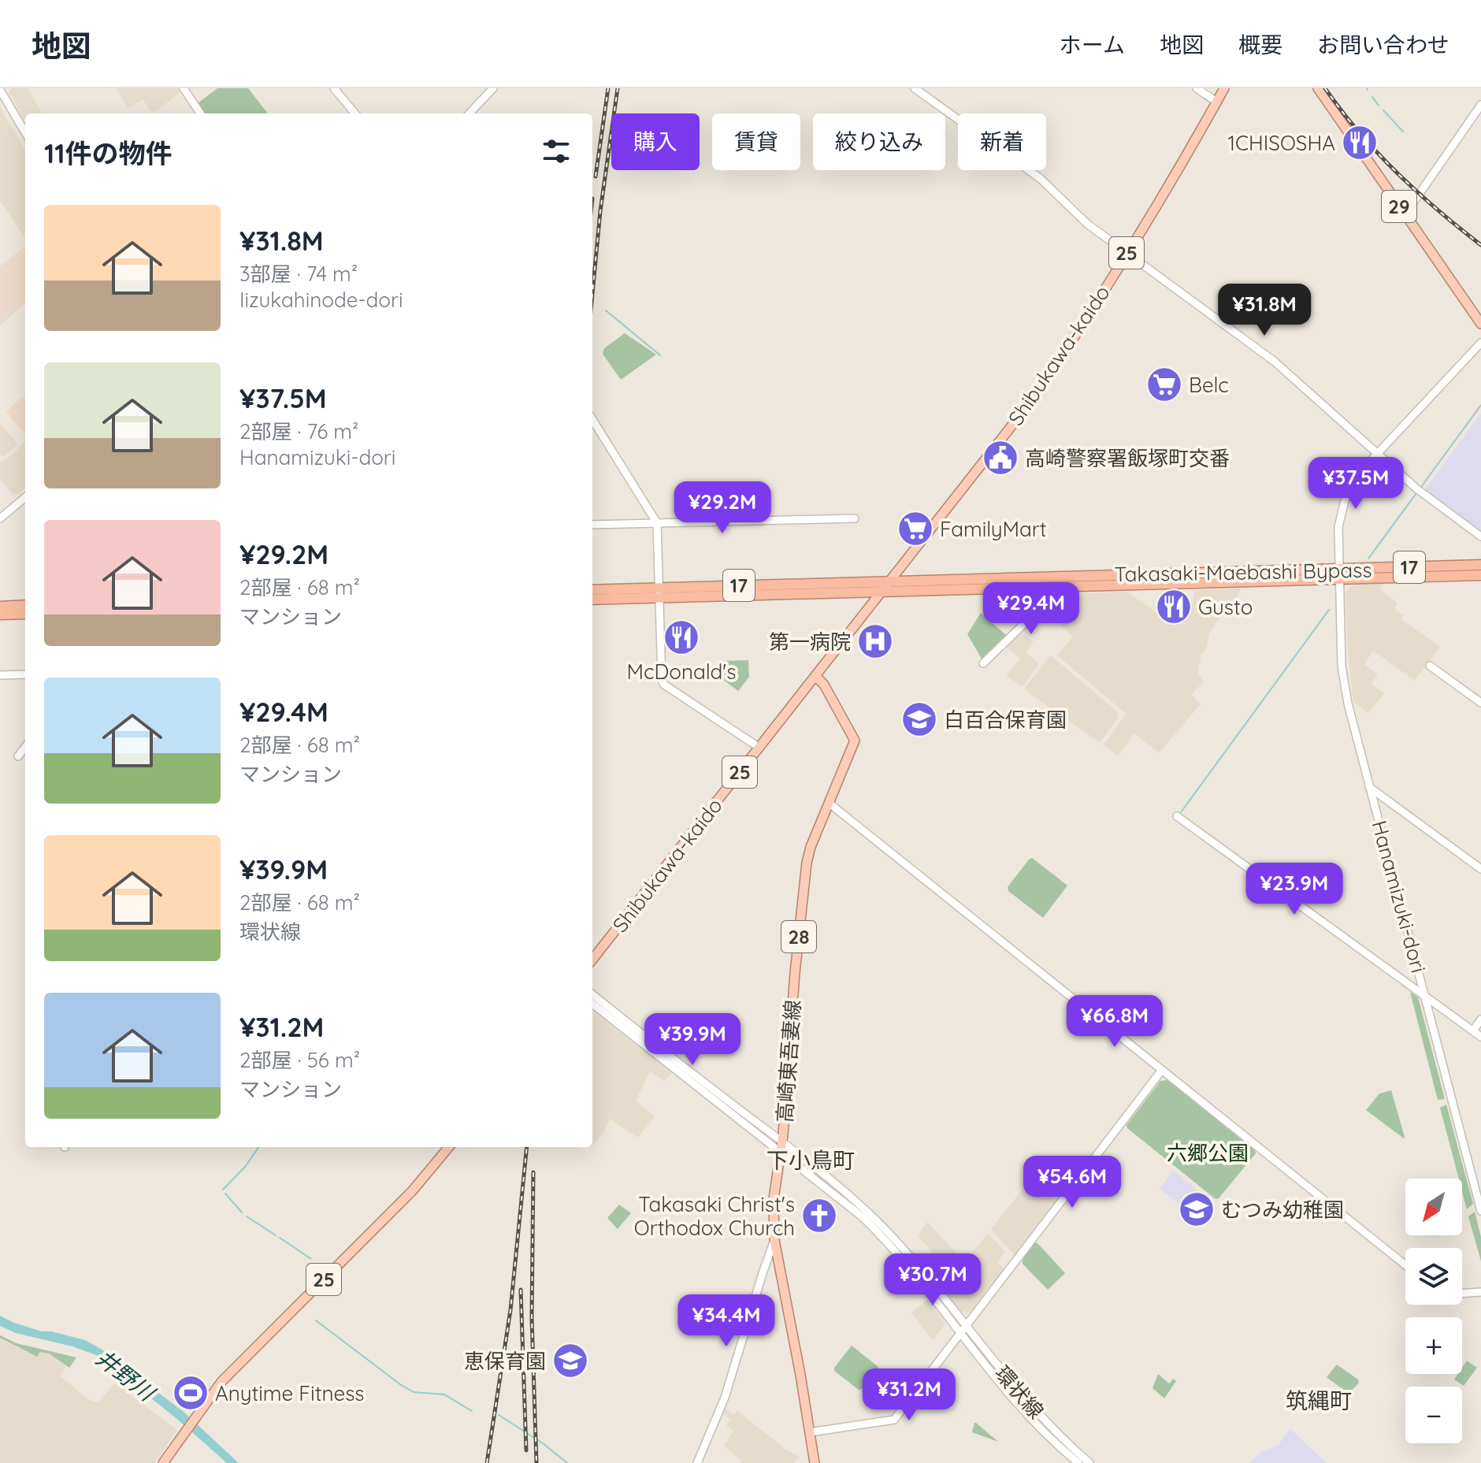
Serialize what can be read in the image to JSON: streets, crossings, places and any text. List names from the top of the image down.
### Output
{
  "streets": {
    "highway": ["17", "Takasaki-Maebashi Bypass"],
    "main road": [
      "29",
      "25",
      "Shibukawa-kaido",
      "28",
      "高崎東吾妻線"
    ],
    "street": ["Hanamizuki-dori", "環状線"]
  },
  "crossings": [
    ["Shibukawa-kaido", "Takasaki-Maebashi Bypass"],
    ["Shibukawa-kaido", "高崎東吾妻線"],
    ["Takasaki-Maebashi Bypass", "Hanamizuki-dori"],
    ["高崎東吾妻線", "環状線"]
  ],
  "districts": ["下小鳥町", "筑縄町"],
  "water": ["井野川"],
  "parks": ["六郷公園"],
  "places": {
    "restaurant": ["1CHISOSHA", "Gusto", "McDonald's"],
    "supermarket": ["Belc", "FamilyMart"],
    "public building": ["高崎警察署飯塚町交番"],
    "hospital": ["第一病院"],
    "school or university": ["白百合保育園", "むつみ幼稚園", "恵保育園"],
    "church": ["Takasaki Christ's Orthodox Church"],
    "sports": ["Anytime Fitness"]
  },
  "north": "bottom left",
  "page": {
    "header": "地図",
    "nav": [
      "ホーム",
      "地図",
      "概要",
      "お問い合わせ"
    ],
    "chip": [
      "購入",
      "賃貸",
      "絞り込み",
      "新着"
    ],
    "heading": "11件の物件",
    "list": [
      {
        "name": "¥31.8M",
        "note": "3部屋 · 74 m² · Iizukahinode-dori"
      },
      {
        "name": "¥37.5M",
        "note": "2部屋 · 76 m² · Hanamizuki-dori"
      },
      {
        "name": "¥29.2M",
        "note": "2部屋 · 68 m² · マンション"
      },
      {
        "name": "¥29.4M",
        "note": "2部屋 · 68 m² · マンション"
      },
      {
        "name": "¥39.9M",
        "note": "2部屋 · 68 m² · 環状線"
      },
      {
        "name": "¥31.2M",
        "note": "2部屋 · 56 m² · マンション"
      }
    ],
    "price": [
      "¥31.8M",
      "¥37.5M",
      "¥29.2M",
      "¥29.4M",
      "¥23.9M",
      "¥66.8M",
      "¥39.9M",
      "¥54.6M",
      "¥30.7M",
      "¥34.4M",
      "¥31.2M"
    ],
    "map_buttons": ["+", "−"]
  }
}
